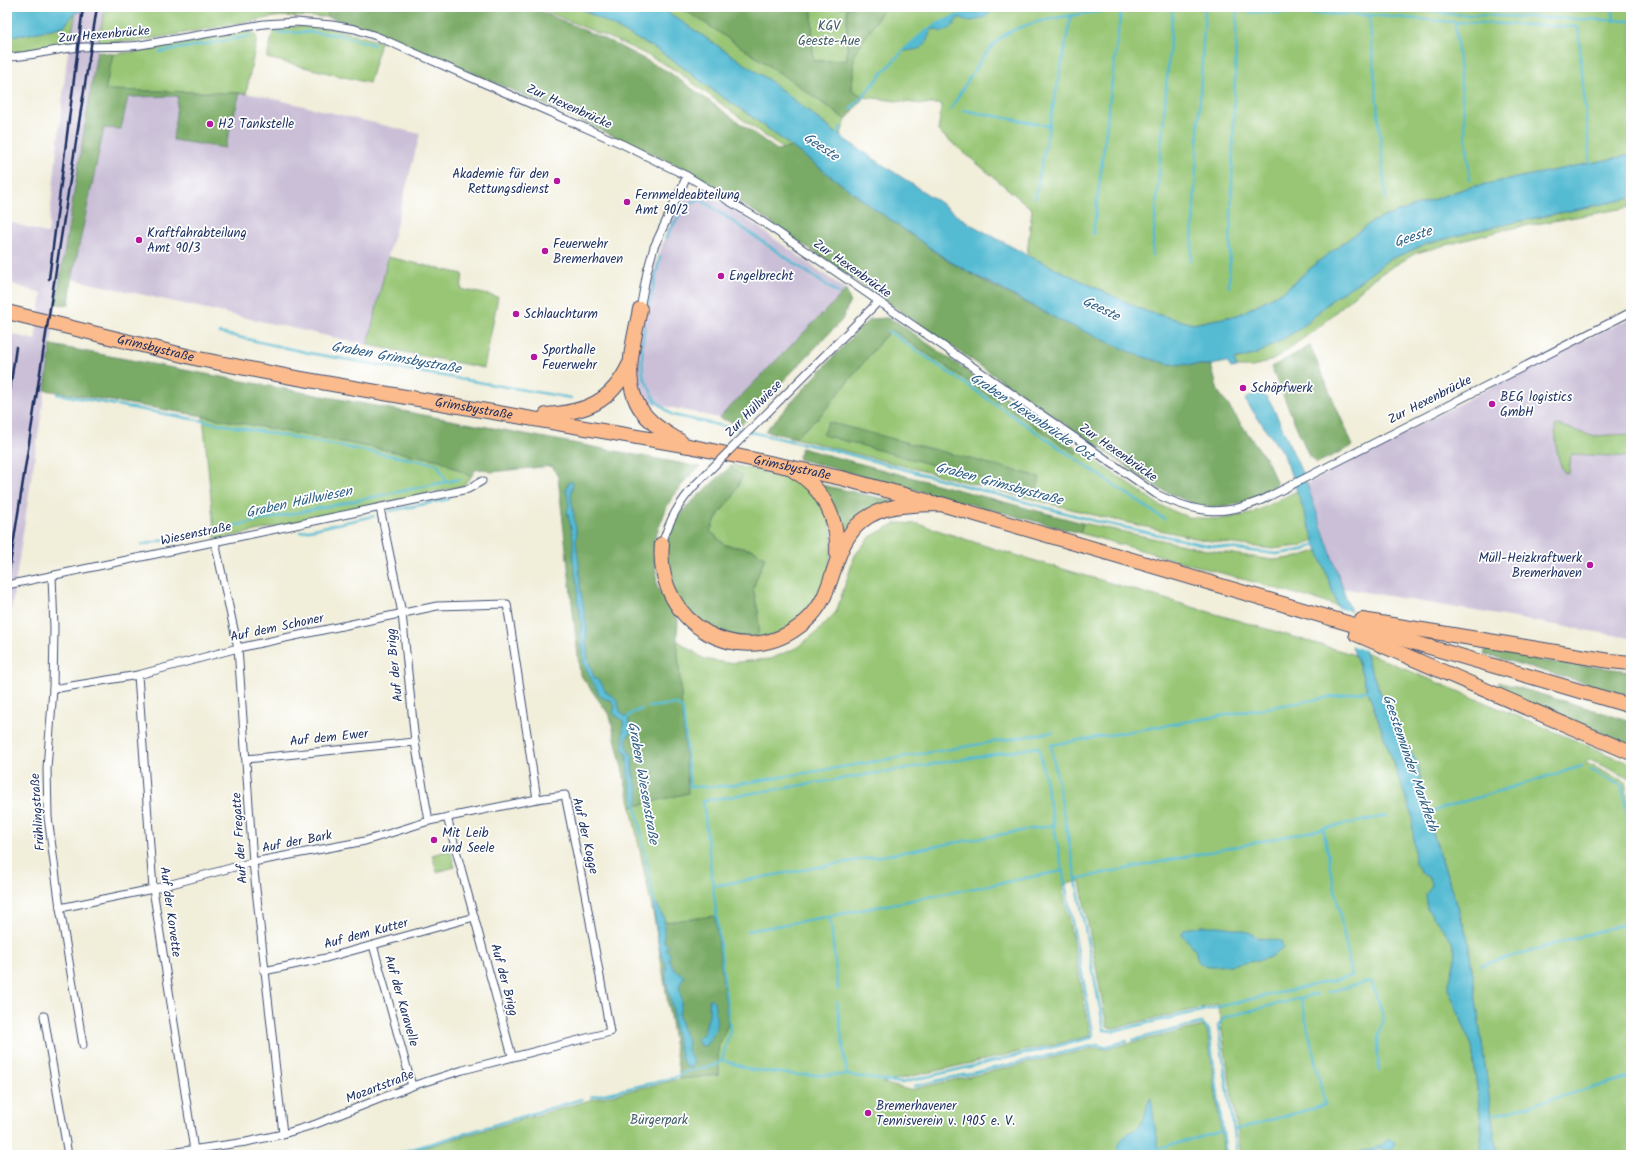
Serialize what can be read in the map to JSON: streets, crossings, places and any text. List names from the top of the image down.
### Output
{
  "streets": {
    "highway": ["Grimsbystraße"],
    "street": [
      "Zur Hexenbrücke",
      "Zur Hüllwiese",
      "Wiesenstraße",
      "Auf dem Schoner",
      "Auf der Brigg",
      "Auf dem Ewer",
      "Frühlingstraße",
      "Auf der Kogge",
      "Auf der Fregatte",
      "Auf der Bark",
      "Auf der Korvette",
      "Auf dem Kutter",
      "Auf der Karavelle",
      "Mozartstraße"
    ]
  },
  "crossings": [
    ["Zur Hexenbrücke", "Zur Hüllwiese"],
    ["Wiesenstraße", "Auf der Brigg"],
    ["Wiesenstraße", "Frühlingstraße"],
    ["Wiesenstraße", "Auf der Fregatte"],
    ["Auf dem Schoner", "Auf der Brigg"],
    ["Auf dem Schoner", "Frühlingstraße"],
    ["Auf dem Schoner", "Auf der Kogge"],
    ["Auf dem Schoner", "Auf der Fregatte"],
    ["Auf dem Schoner", "Auf der Bark"],
    ["Auf dem Schoner", "Auf der Korvette"],
    ["Auf der Brigg", "Auf dem Ewer"],
    ["Auf der Brigg", "Auf der Bark"],
    ["Auf der Brigg", "Auf dem Kutter"],
    ["Auf der Brigg", "Mozartstraße"],
    ["Auf dem Ewer", "Auf der Fregatte"],
    ["Frühlingstraße", "Auf der Bark"],
    ["Auf der Kogge", "Auf der Bark"],
    ["Auf der Kogge", "Mozartstraße"],
    ["Auf der Fregatte", "Auf der Bark"],
    ["Auf der Fregatte", "Auf dem Kutter"],
    ["Auf der Fregatte", "Mozartstraße"],
    ["Auf der Bark", "Auf der Korvette"],
    ["Auf der Korvette", "Mozartstraße"],
    ["Auf dem Kutter", "Auf der Karavelle"],
    ["Auf der Karavelle", "Mozartstraße"]
  ],
  "water": [
    "Geeste",
    "Graben Grimsbystraße",
    "Graben Hexenbrücke Ost",
    "Graben Hüllwiesen",
    "Geestemünder Markfleth",
    "Graben Wiesenstraße"
  ],
  "parks": ["KGV Geeste-Aue", "Bürgerpark"],
  "places": [
    "H2 Tankstelle",
    "Akademie für den Rettungsdienst",
    "Fernmeldeabteilung Amt 90/2",
    "Kraftfahrabteilung Amt 90/3",
    "Feuerwehr Bremerhaven",
    "Engelbrecht",
    "Schlauchturm",
    "Sporthalle Feuerwehr",
    "Schöpfwerk",
    "BEG logistics GmbH",
    "Müll-Heizkraftwerk Bremerhaven",
    "Mit Leib und Seele",
    "Bremerhavener Tennisverein v. 1905 e. V."
  ]
}
